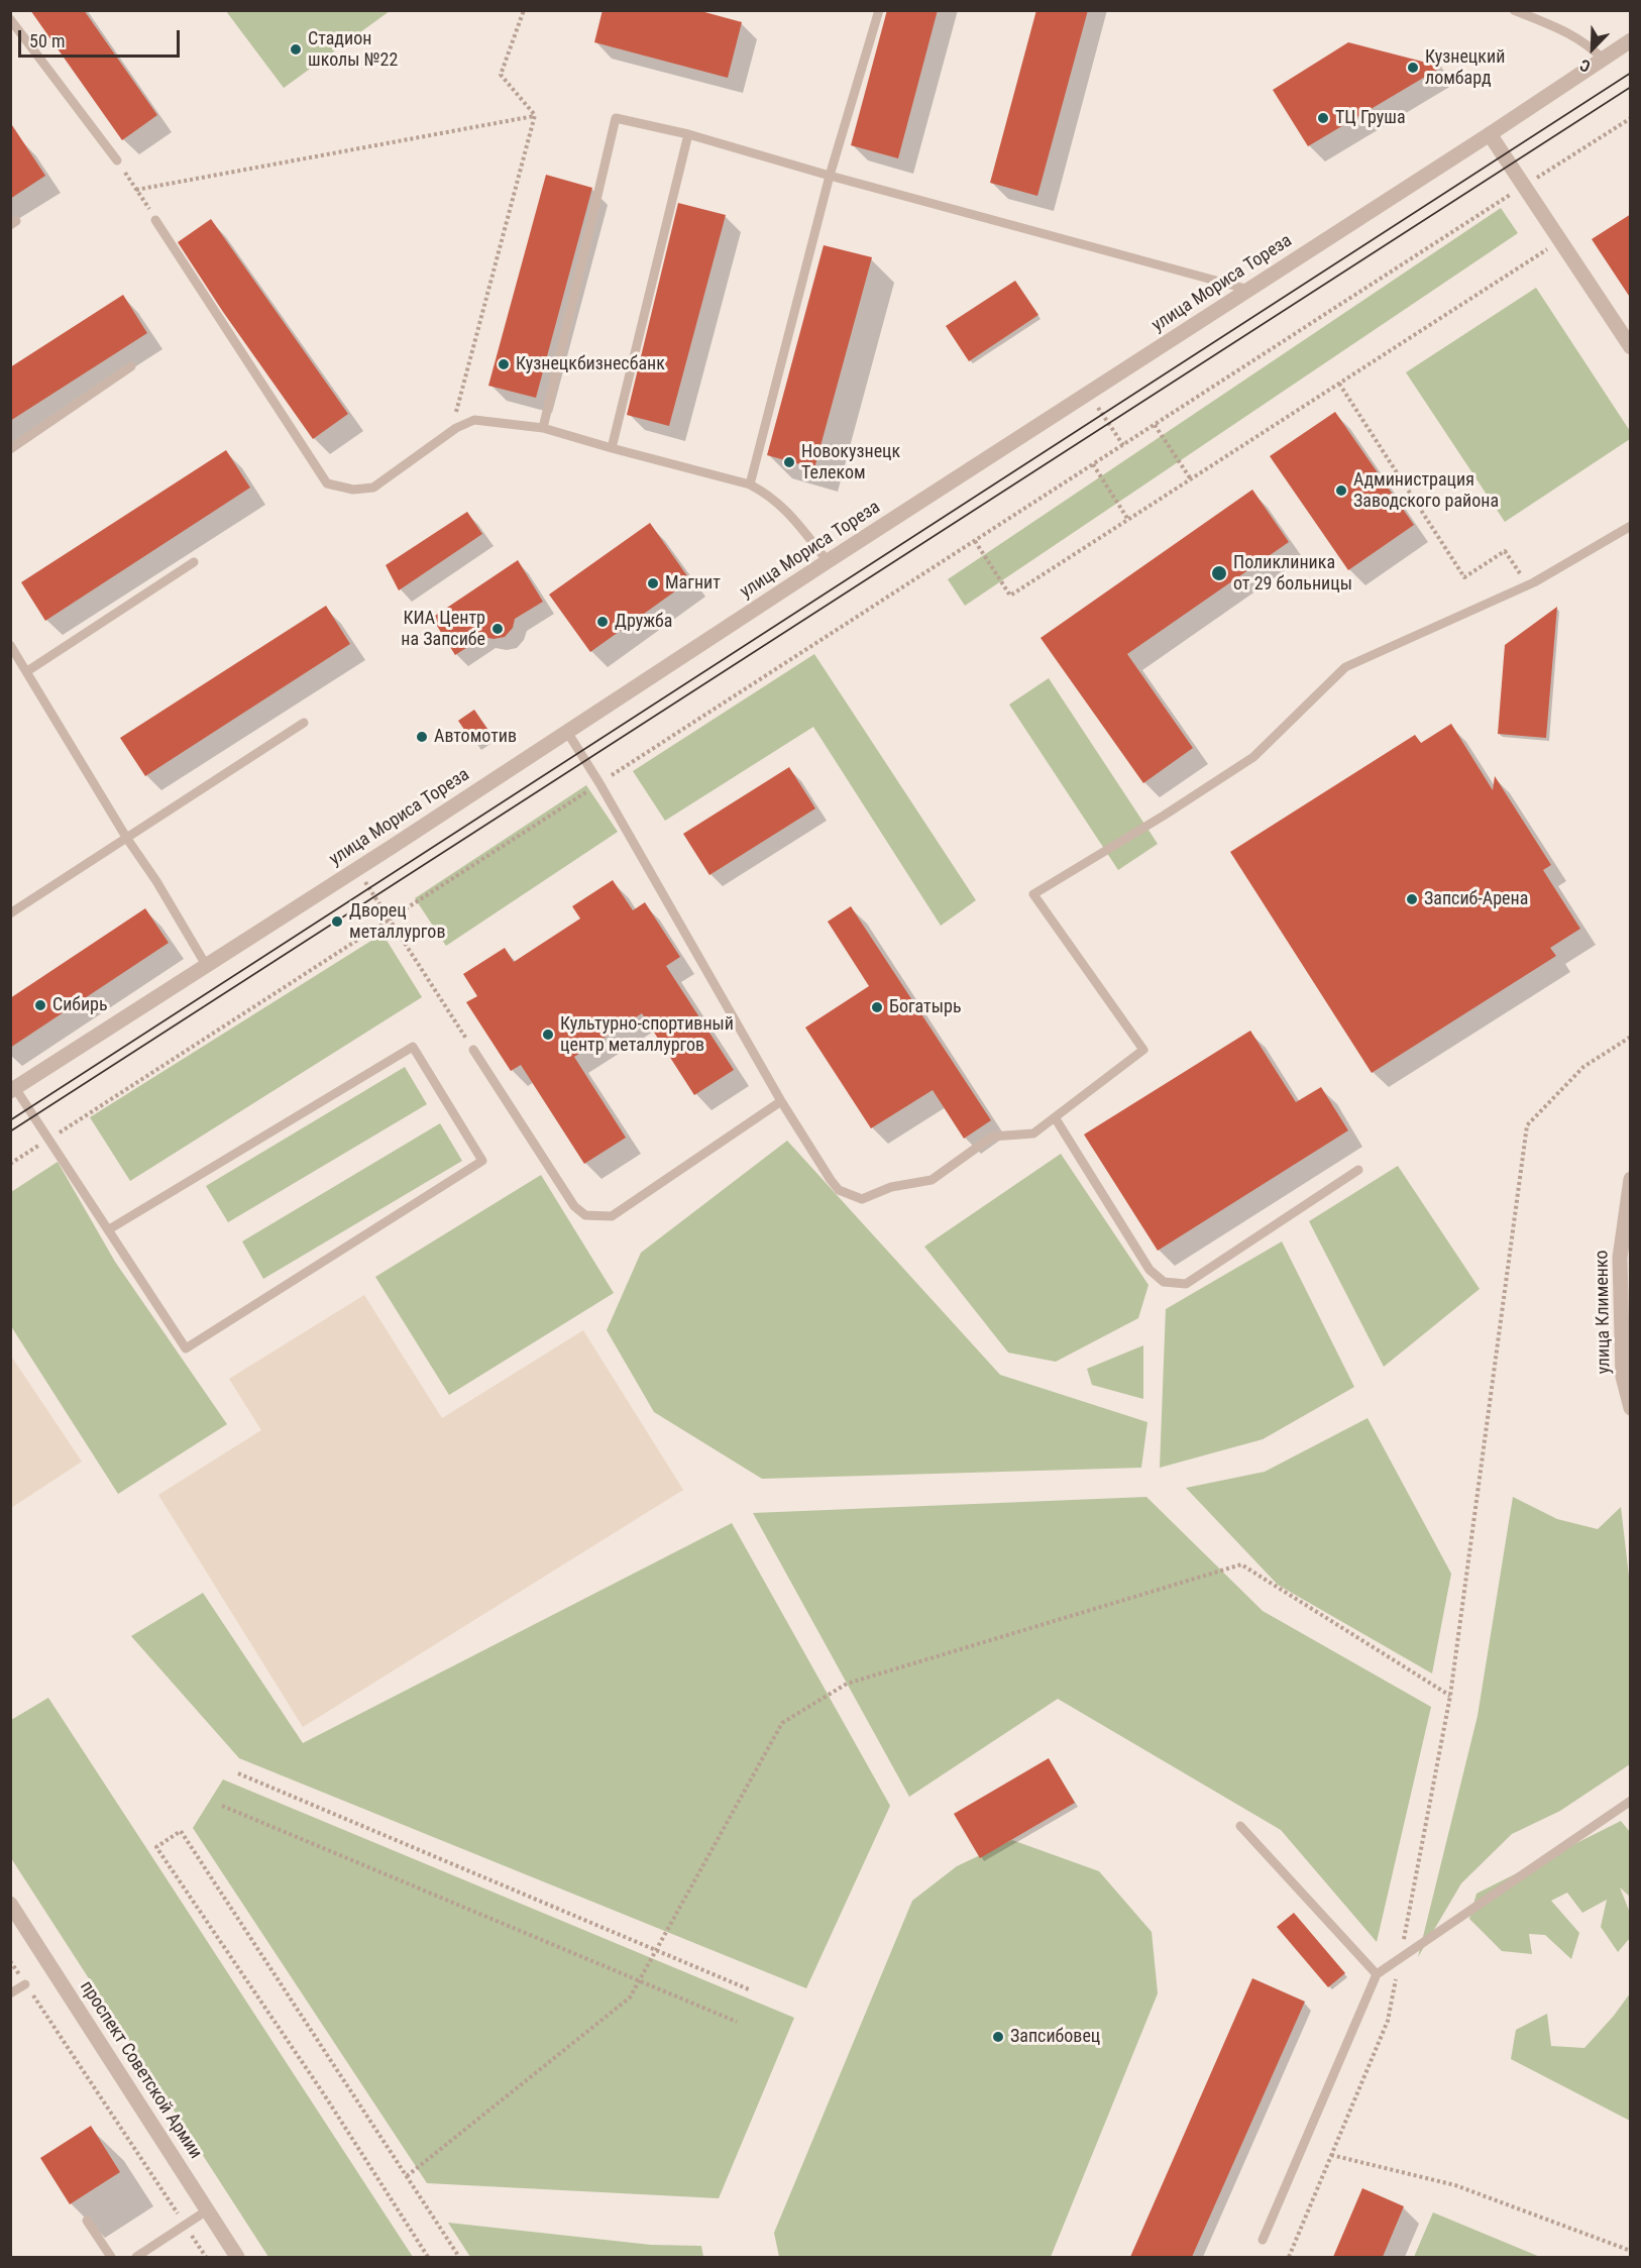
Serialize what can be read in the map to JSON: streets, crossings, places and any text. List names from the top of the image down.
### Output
{
  "streets": {
    "street": ["улица Мориса Тореза", "улица Клименко", "проспект Советской Армии"]
  },
  "places": [
    "Стадион школы №22",
    "Кузнецкий ломбард",
    "ТЦ Груша",
    "Кузнецкбизнесбанк",
    "Новокузнецк Телеком",
    "Администрация Заводского района",
    "Поликлиника от 29 больницы",
    "Магнит",
    "Дружба",
    "КИА Центр на Запсибе",
    "Автомотив",
    "Запсиб-Арена",
    "Дворец металлургов",
    "Сибирь",
    "Богатырь",
    "Культурно-спортивный центр металлургов",
    "Запсибовец"
  ],
  "scale_bar": "50 m",
  "north": "bottom left"
}
